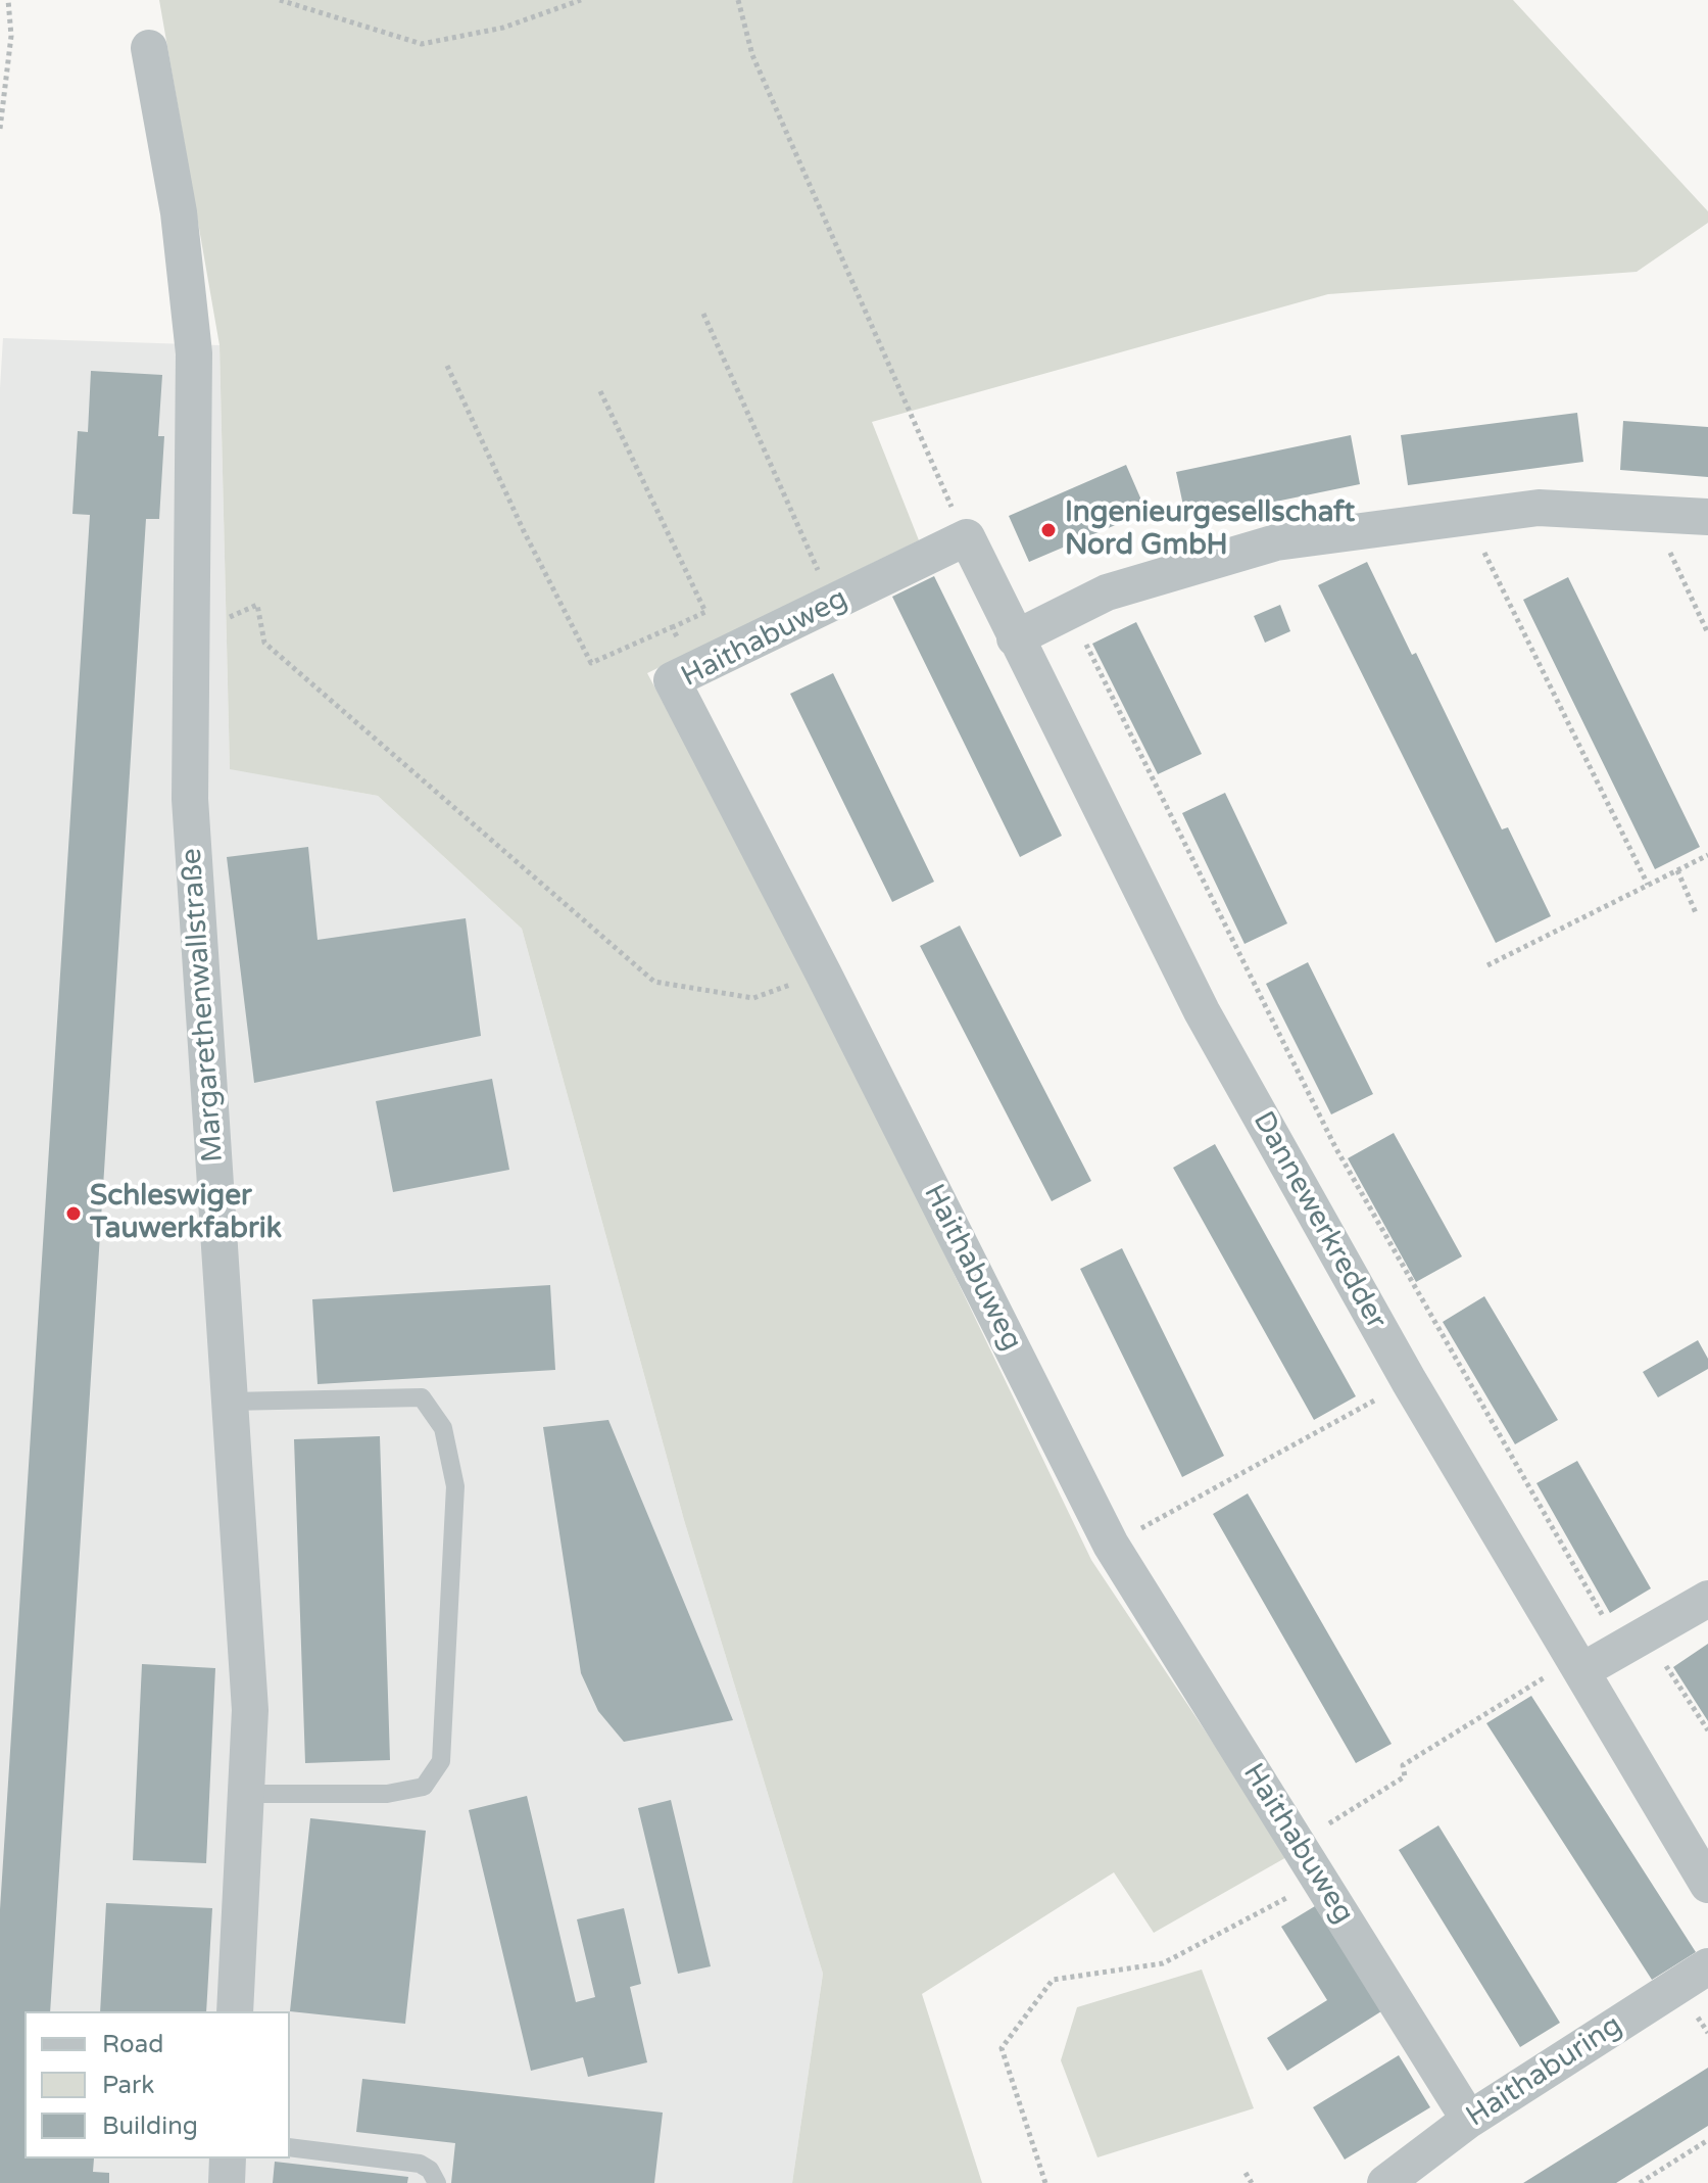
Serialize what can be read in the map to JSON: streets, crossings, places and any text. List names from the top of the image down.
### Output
{
  "streets": {
    "street": [
      "Haithabuweg",
      "Margarethenwallstraße",
      "Dannewerkredder",
      "Haithaburing"
    ]
  },
  "crossings": [
    ["Haithabuweg", "Dannewerkredder"],
    ["Haithabuweg", "Haithaburing"]
  ],
  "places": ["Ingenieurgesellschaft Nord GmbH", "Schleswiger Tauwerkfabrik"],
  "legend": ["Road", "Park", "Building"]
}
